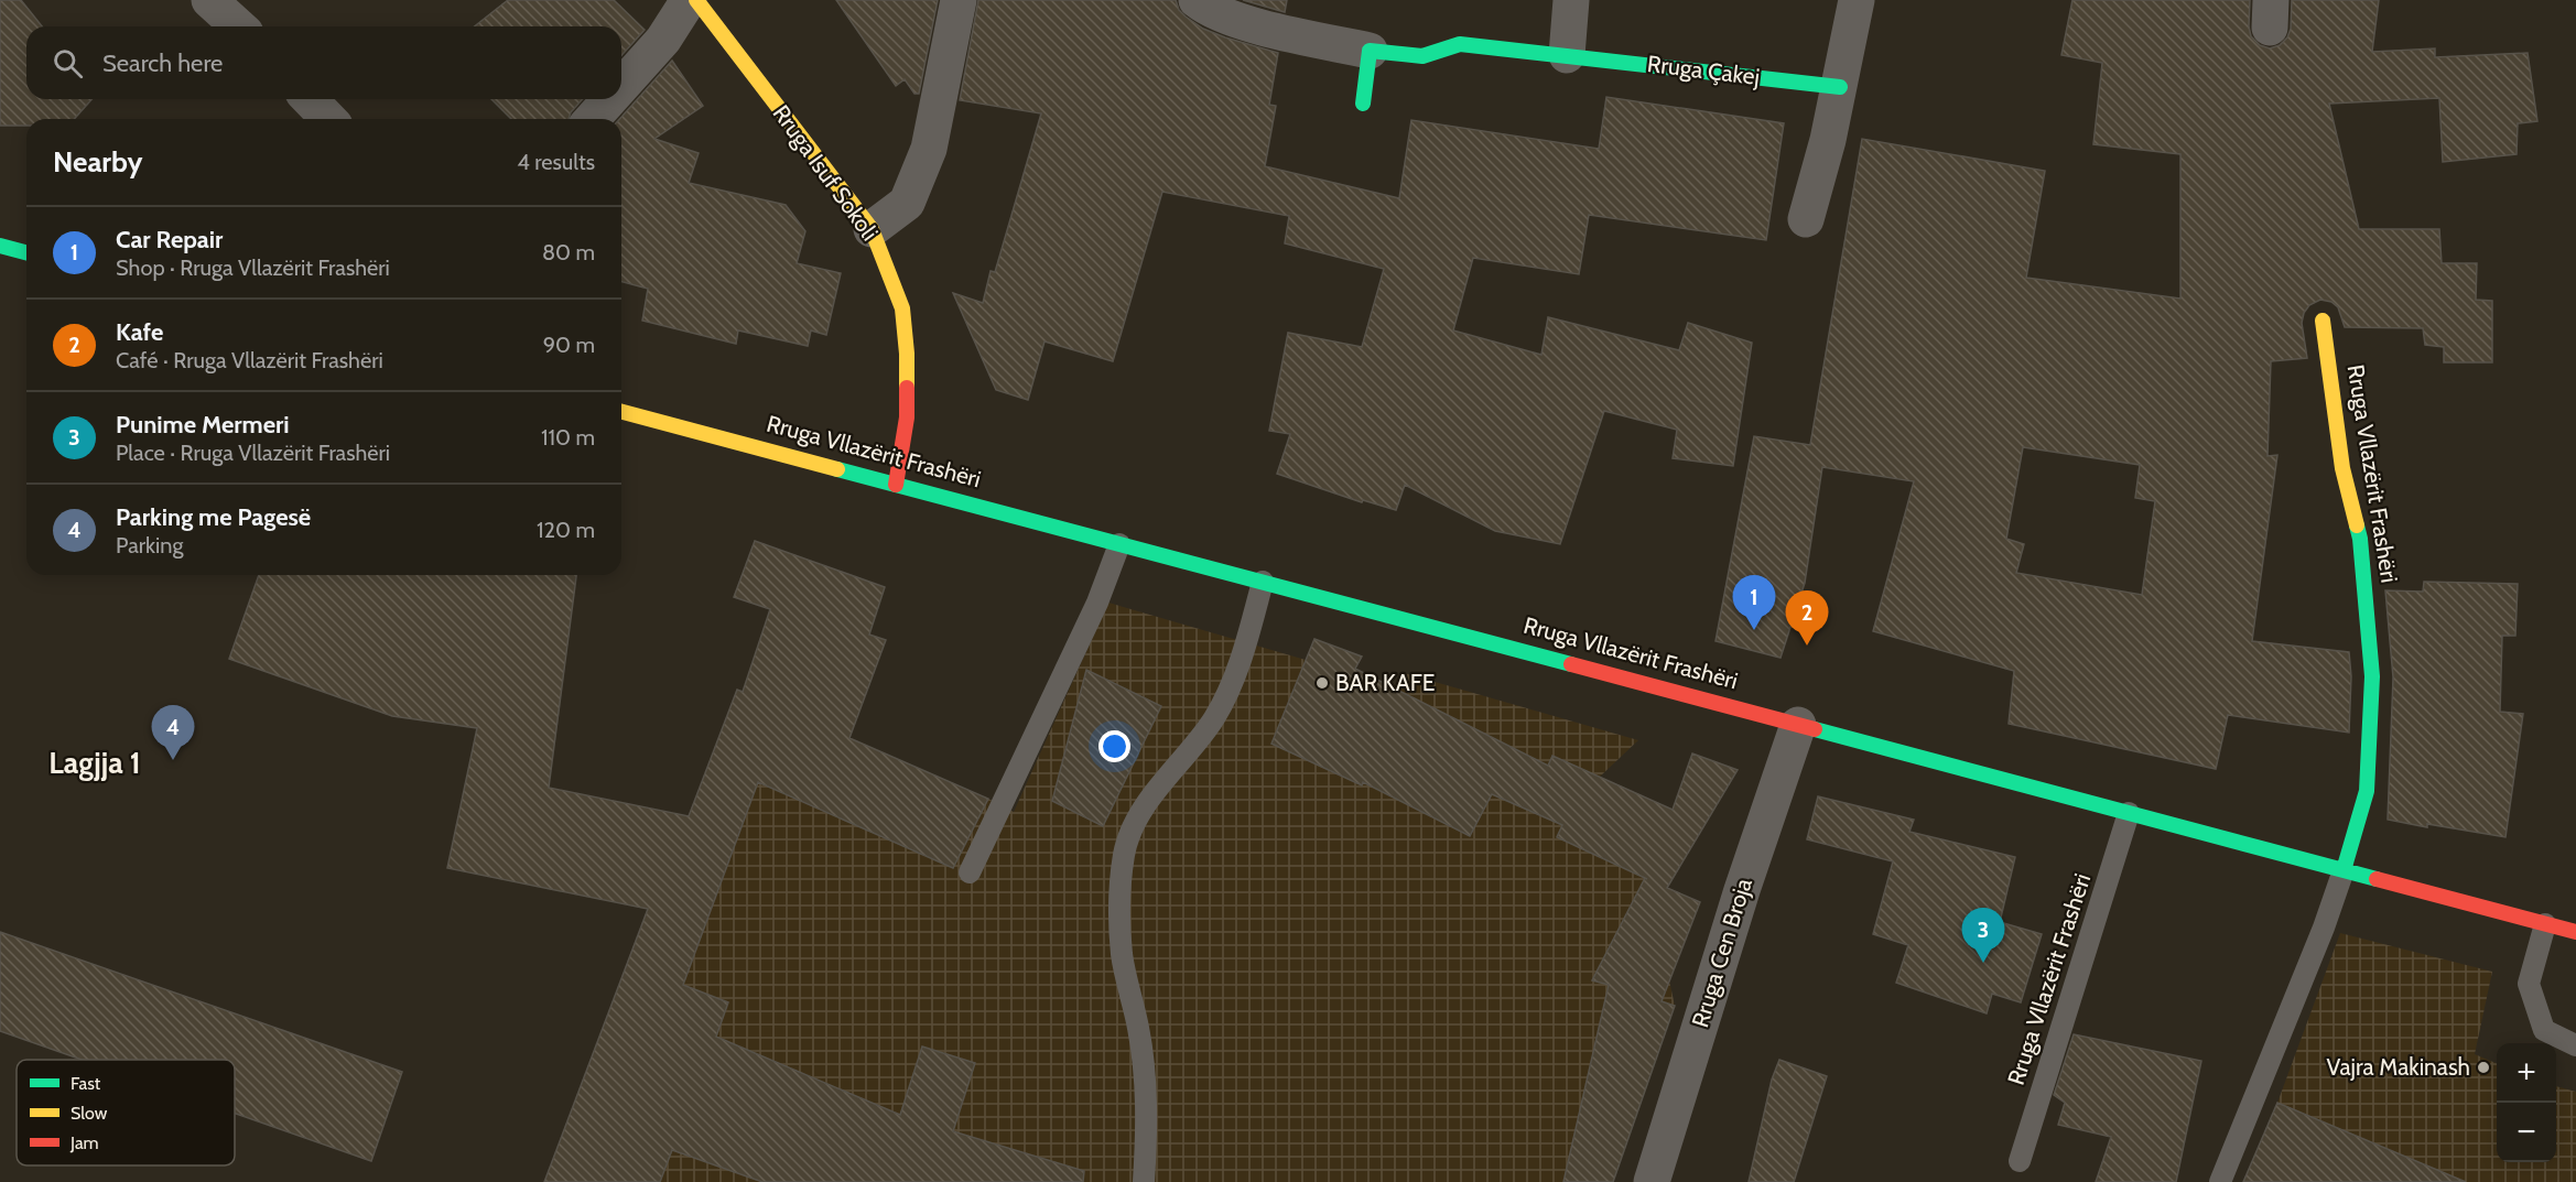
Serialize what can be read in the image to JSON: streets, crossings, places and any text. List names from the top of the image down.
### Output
{
  "streets": {
    "main road": ["Rruga Çakej", "Rruga Isuf Sokoli", "Rruga Vllazërit Frashëri"],
    "street": ["Rruga Cen Broja"]
  },
  "crossings": [
    ["Rruga Isuf Sokoli", "Rruga Vllazërit Frashëri"],
    ["Rruga Vllazërit Frashëri", "Rruga Cen Broja"]
  ],
  "districts": ["Lagjja 1"],
  "places": ["BAR KAFE", "Vajra Makinash"],
  "legend": ["Fast", "Slow", "Jam"],
  "page": {
    "search": "Search here",
    "heading": ["Nearby", "4 results"],
    "list": [
      {
        "mark": "1",
        "name": "Car Repair",
        "note": "Shop · Rruga Vllazërit Frashëri",
        "value": "80 m"
      },
      {
        "mark": "2",
        "name": "Kafe",
        "note": "Café · Rruga Vllazërit Frashëri",
        "value": "90 m"
      },
      {
        "mark": "3",
        "name": "Punime Mermeri",
        "note": "Place · Rruga Vllazërit Frashëri",
        "value": "110 m"
      },
      {
        "mark": "4",
        "name": "Parking me Pagesë",
        "note": "Parking",
        "value": "120 m"
      }
    ],
    "pins": [
      "1",
      "2",
      "4",
      "3"
    ],
    "map_buttons": ["+", "−"]
  }
}
